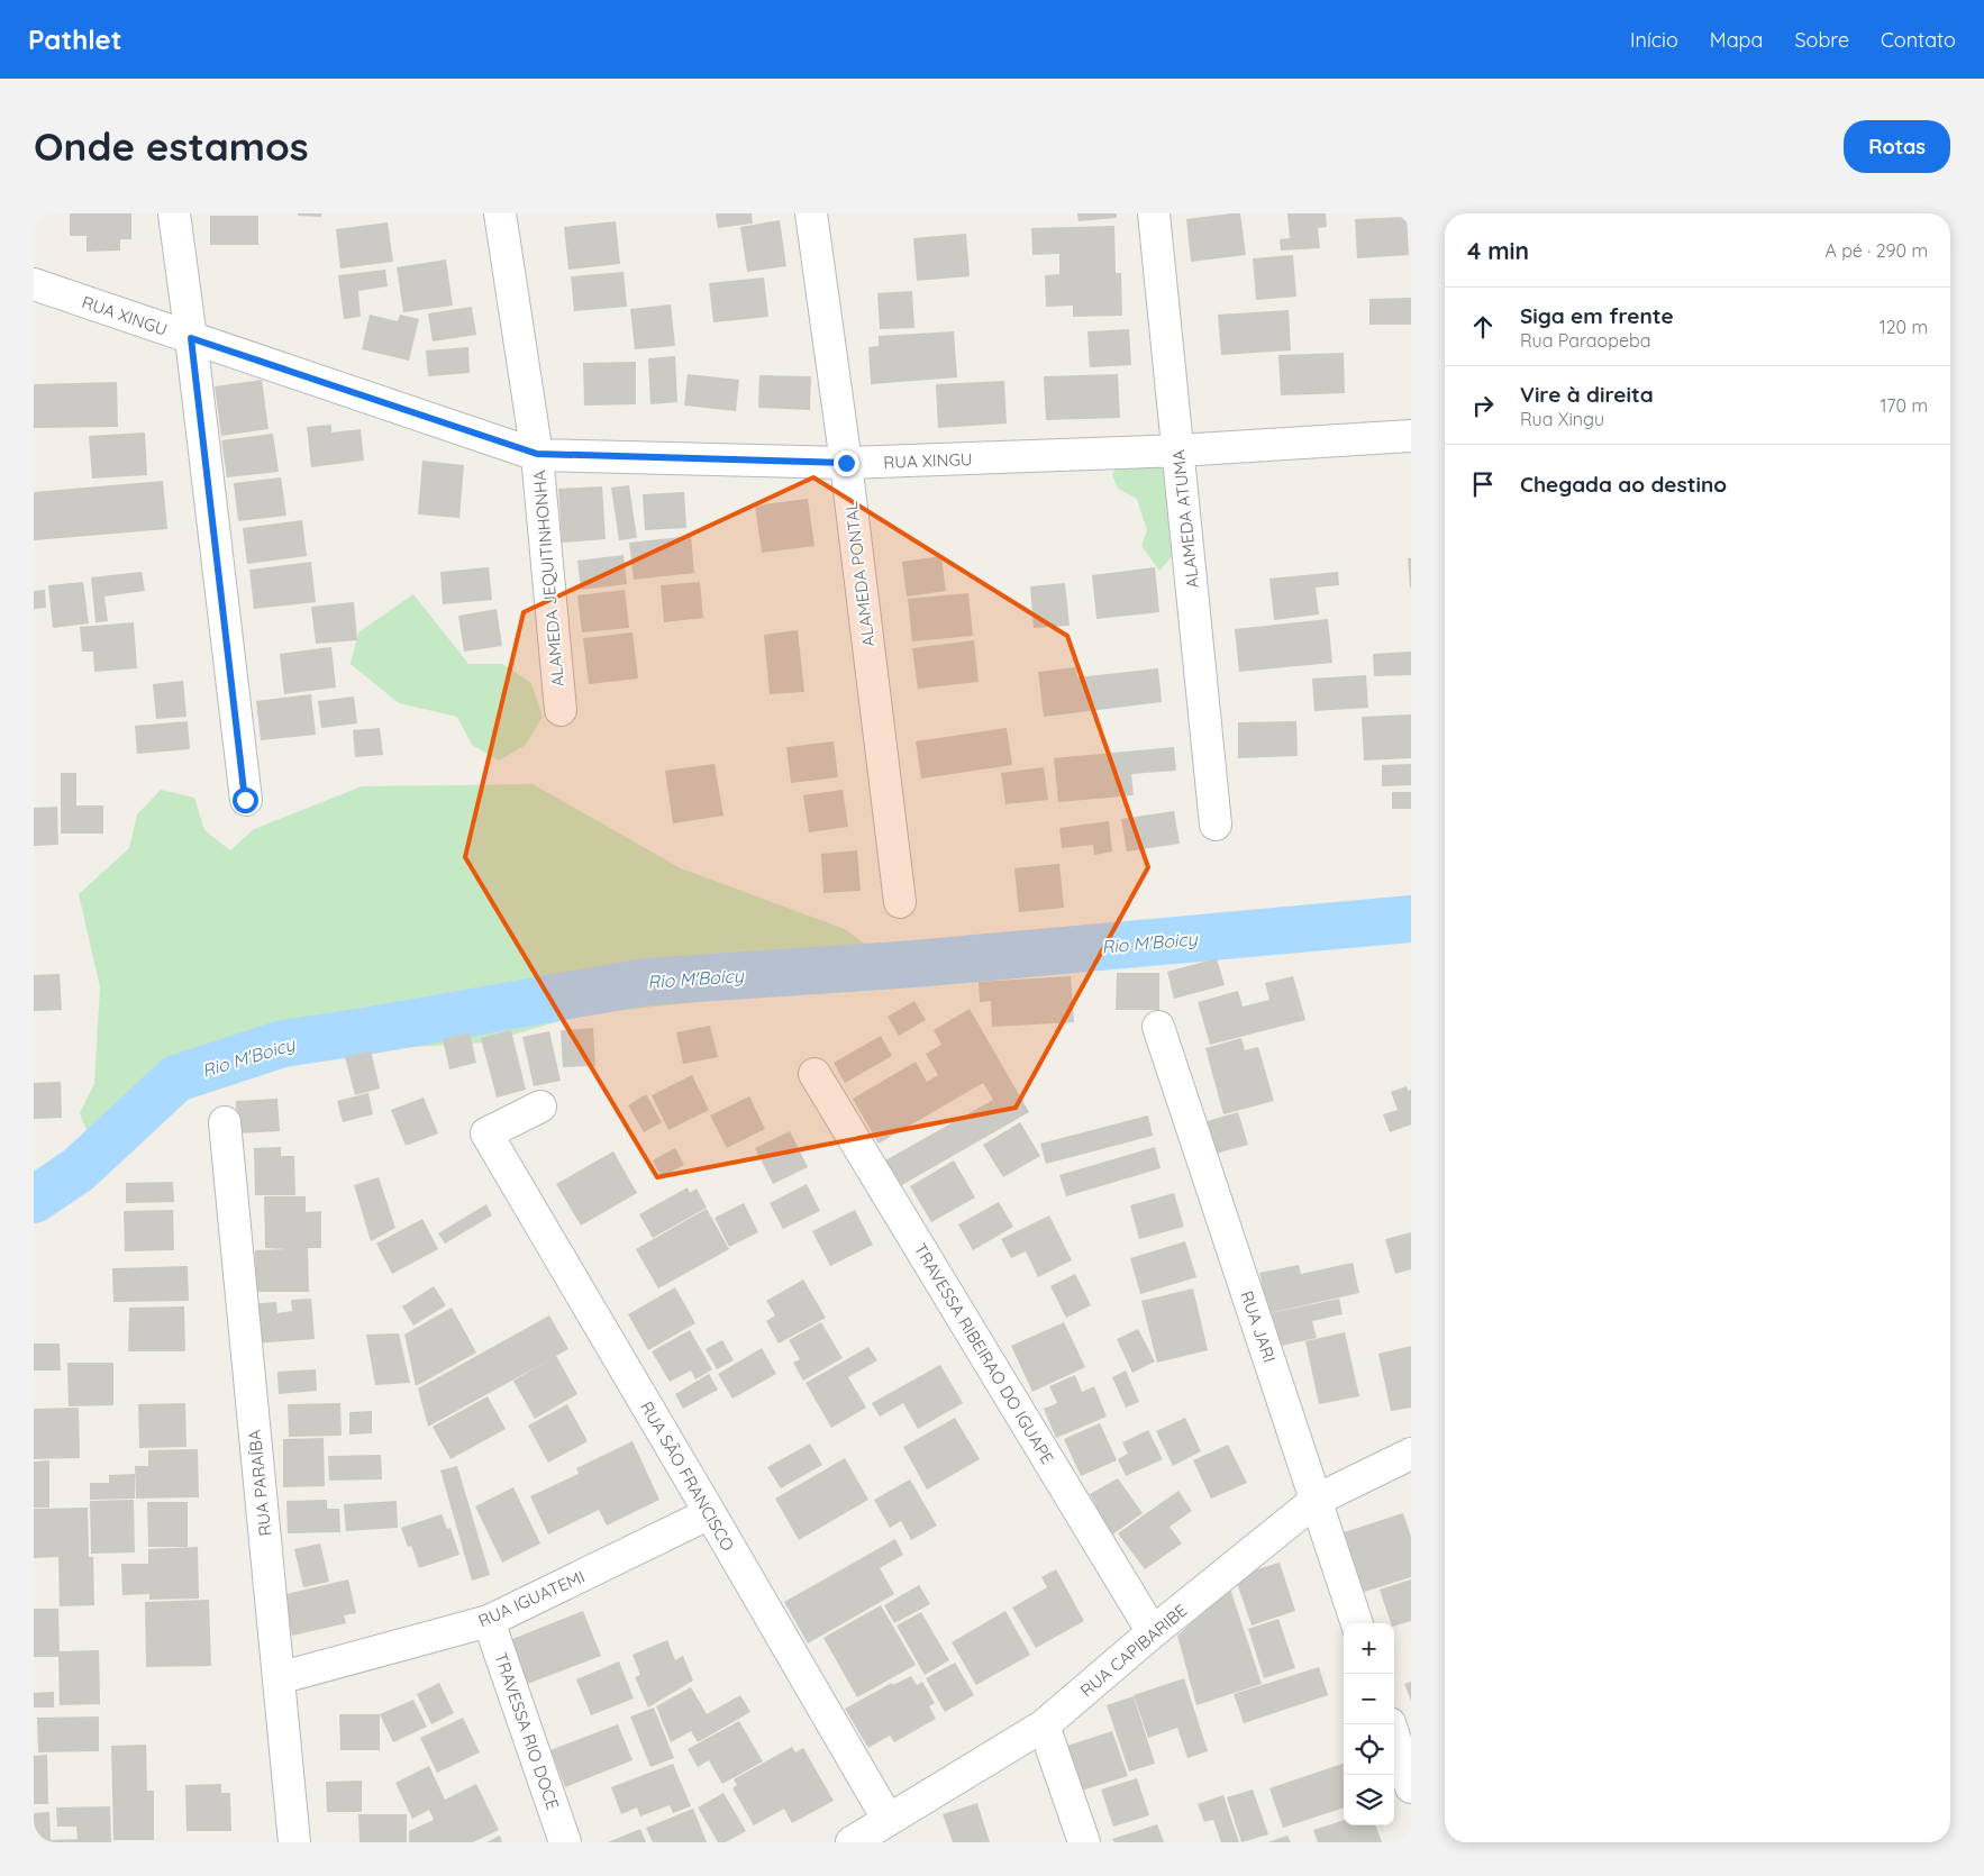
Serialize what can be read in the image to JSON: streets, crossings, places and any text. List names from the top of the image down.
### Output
{
  "streets": {
    "street": [
      "RUA XINGU",
      "ALAMEDA ATUMA",
      "ALAMEDA PONTAL",
      "ALAMEDA JEQUITINHONHA",
      "RUA JARI",
      "TRAVESSA RIBEIRAO DO IGUAPE",
      "RUA SÃO FRANCISCO",
      "RUA PARAÍBA",
      "RUA IGUATEMI",
      "RUA CAPIBARIBE",
      "TRAVESSA RIO DOCE"
    ]
  },
  "crossings": [
    ["RUA XINGU", "ALAMEDA ATUMA"],
    ["RUA XINGU", "ALAMEDA PONTAL"],
    ["RUA XINGU", "ALAMEDA JEQUITINHONHA"],
    ["RUA JARI", "RUA CAPIBARIBE"],
    ["TRAVESSA RIBEIRAO DO IGUAPE", "RUA CAPIBARIBE"],
    ["RUA SÃO FRANCISCO", "RUA IGUATEMI"],
    ["RUA SÃO FRANCISCO", "RUA CAPIBARIBE"],
    ["RUA PARAÍBA", "RUA IGUATEMI"],
    ["RUA IGUATEMI", "TRAVESSA RIO DOCE"]
  ],
  "water": ["Rio M'Boicy"],
  "page": {
    "header": "Pathlet",
    "nav": [
      "Início",
      "Mapa",
      "Sobre",
      "Contato"
    ],
    "buttons": "Rotas",
    "title": "Onde estamos",
    "heading": ["4 min", "A pé · 290 m"],
    "list": [
      ["Siga em frente", "Rua Paraopeba", "120 m"],
      ["Vire à direita", "Rua Xingu", "170 m"],
      "Chegada ao destino"
    ],
    "map_buttons": ["+", "−"]
  }
}
